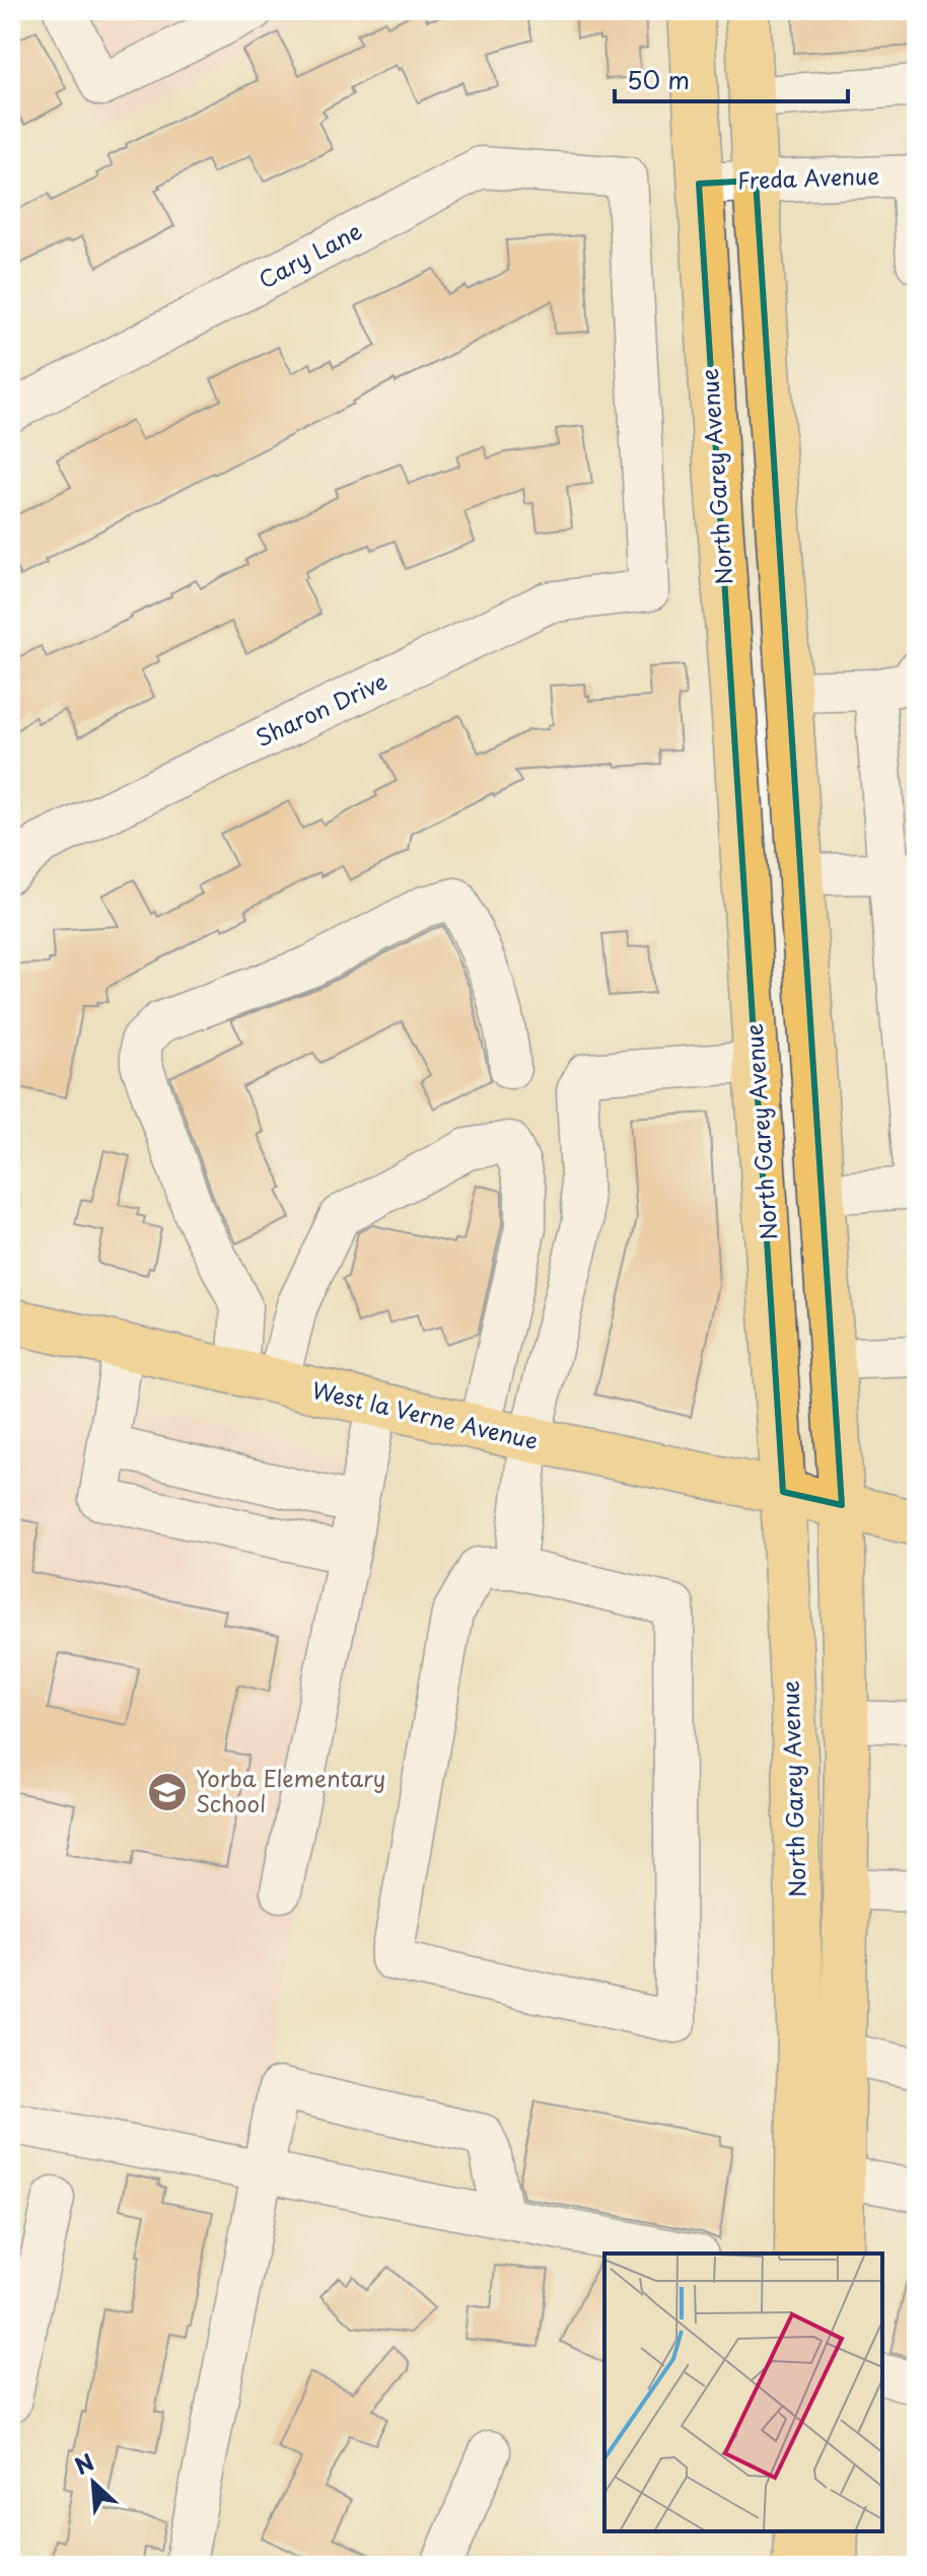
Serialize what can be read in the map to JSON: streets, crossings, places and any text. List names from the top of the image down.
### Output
{
  "streets": {
    "main road": ["North Garey Avenue", "West la Verne Avenue"],
    "street": ["Freda Avenue", "Cary Lane", "Sharon Drive"]
  },
  "crossings": [
    ["Freda Avenue", "North Garey Avenue"],
    ["Cary Lane", "Sharon Drive"],
    ["North Garey Avenue", "West la Verne Avenue"]
  ],
  "places": {
    "school or university": ["Yorba Elementary School"]
  },
  "scale_bar": "50 m",
  "north": "top left"
}
